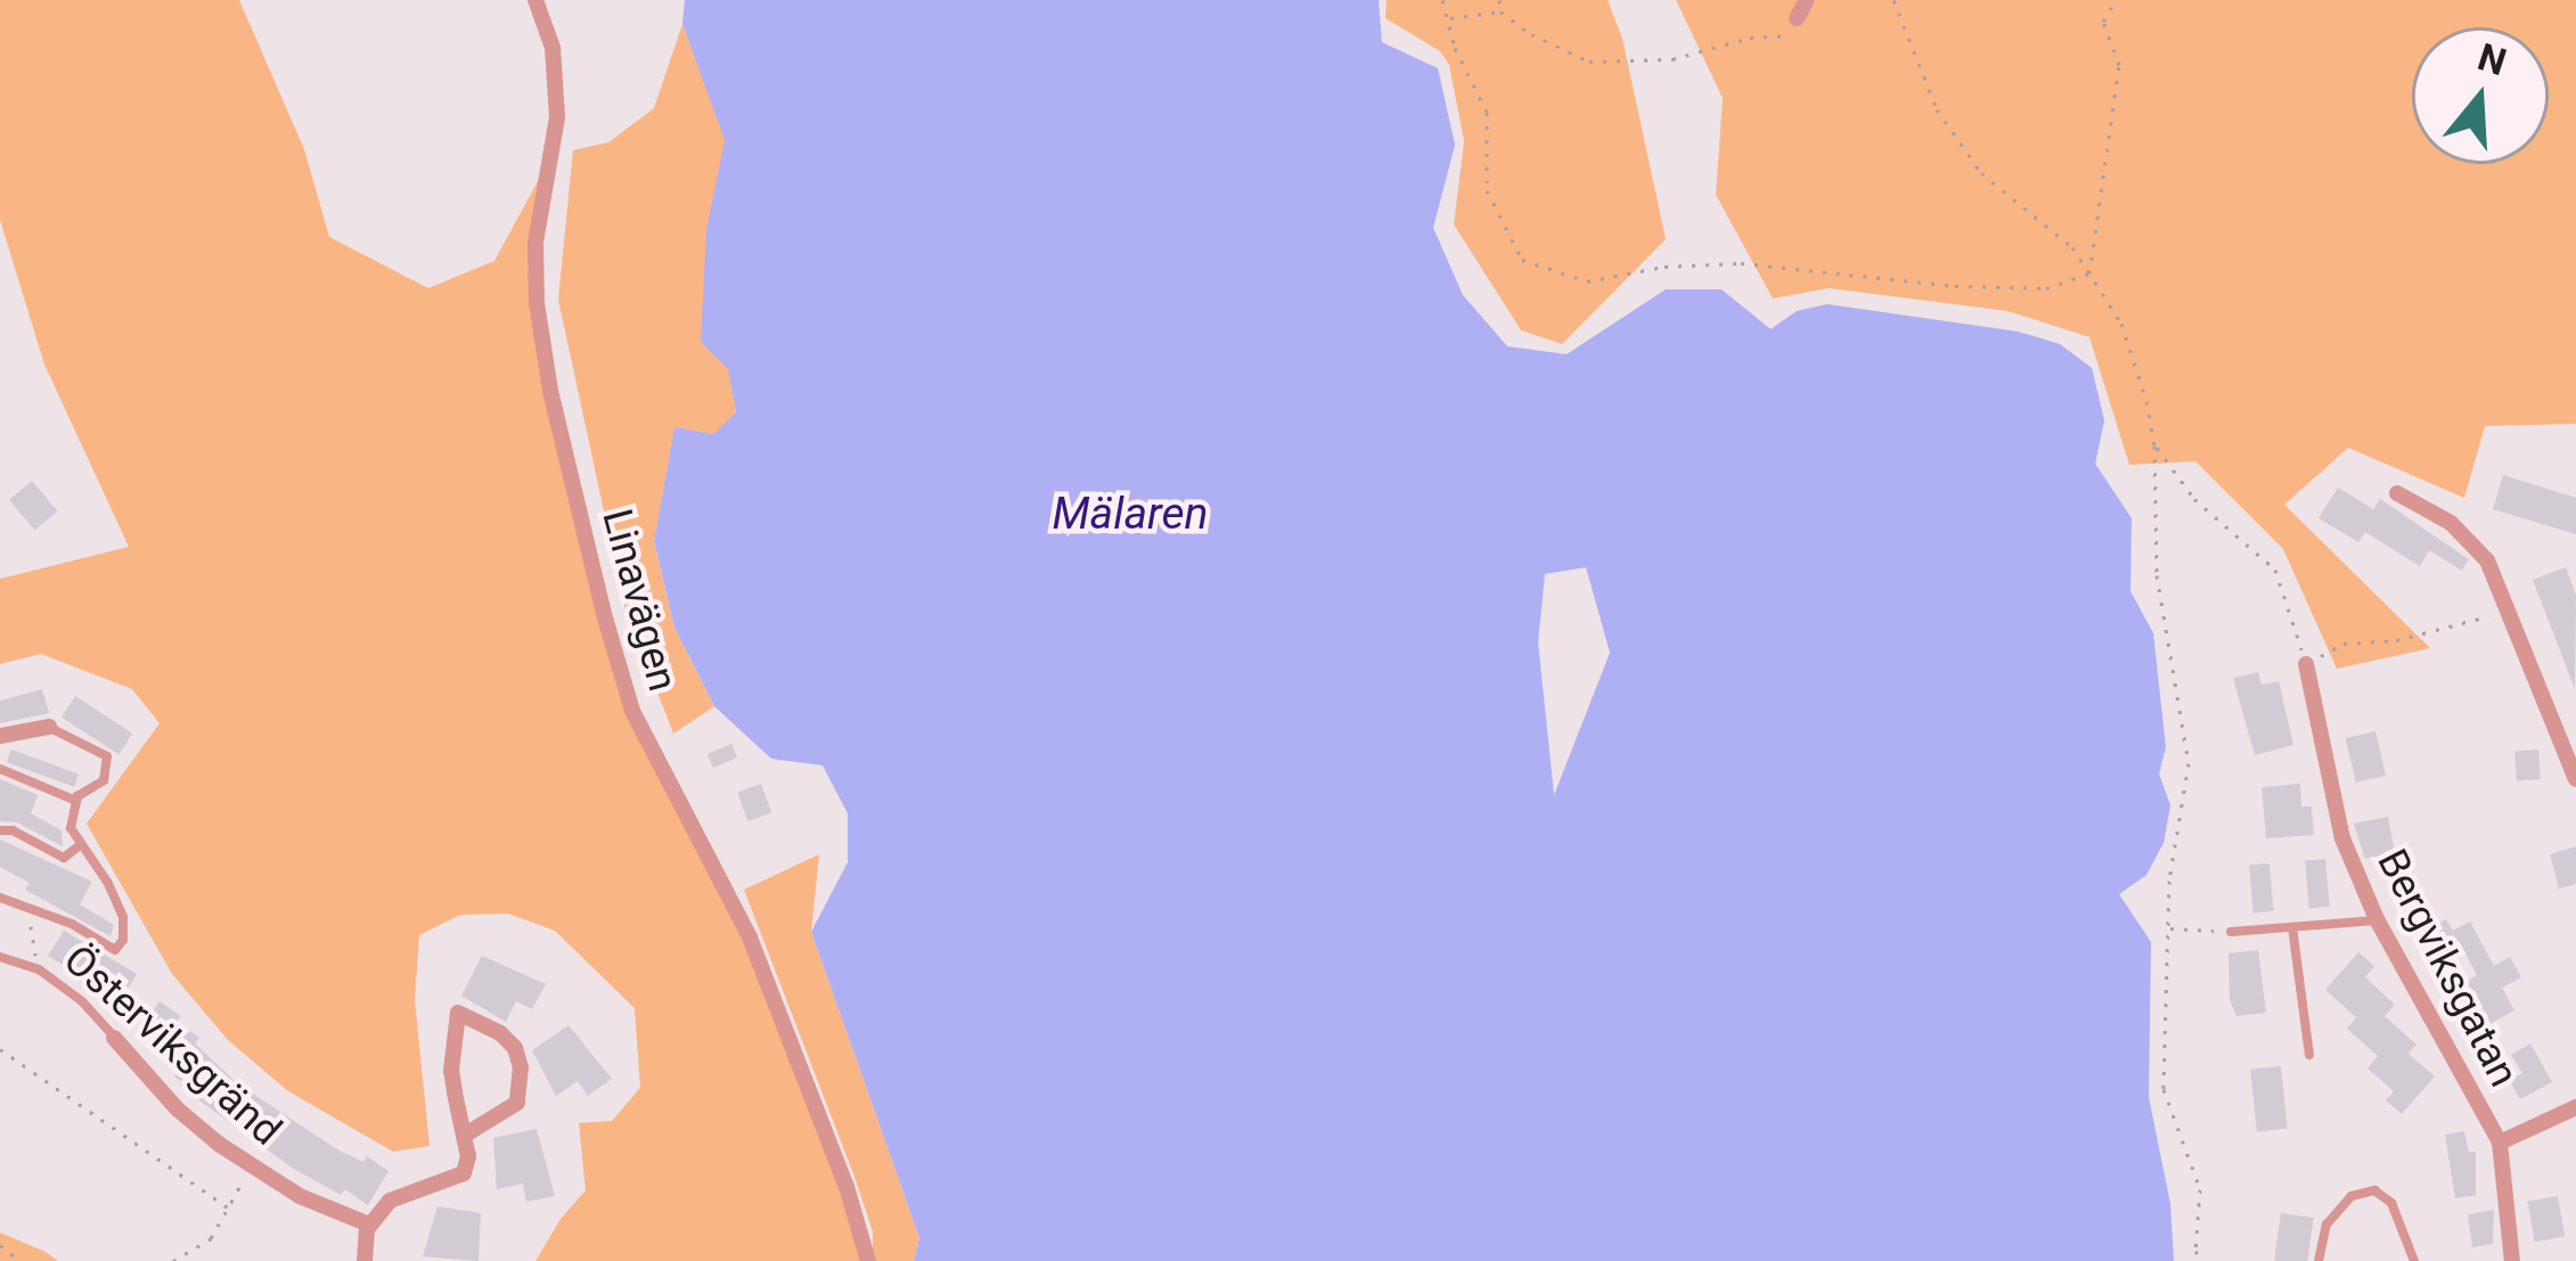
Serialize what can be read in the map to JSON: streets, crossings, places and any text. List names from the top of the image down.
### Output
{
  "streets": {
    "street": ["Linavägen", "Bergviksgatan", "Österviksgränd"]
  },
  "water": ["Mälaren"],
  "north": "top"
}
